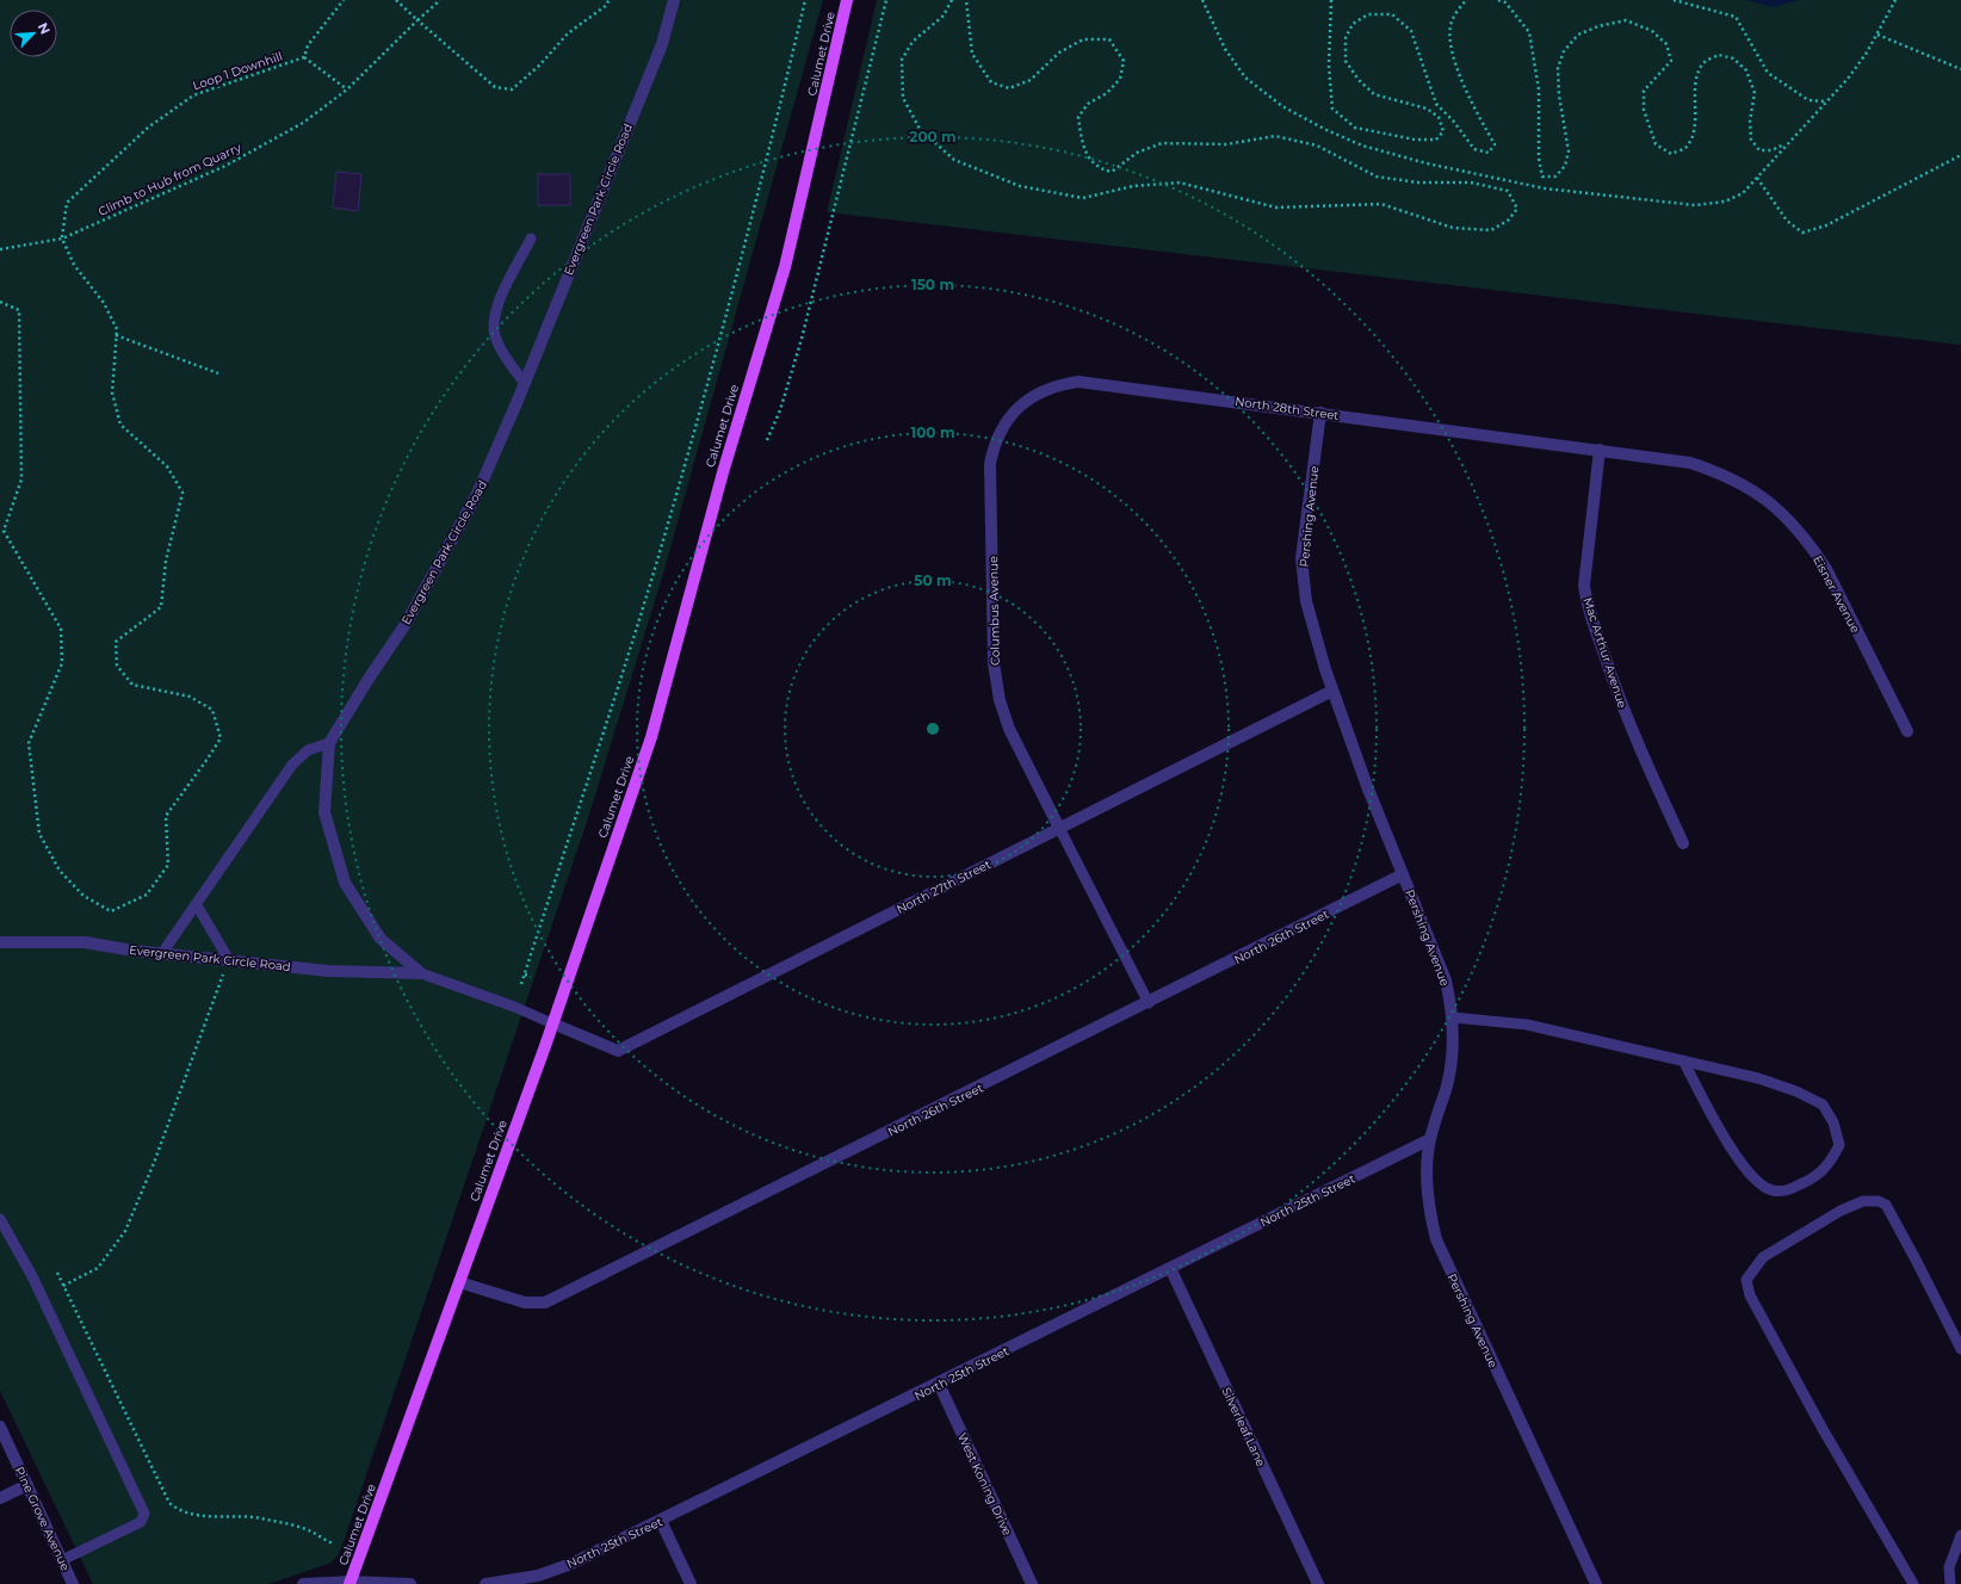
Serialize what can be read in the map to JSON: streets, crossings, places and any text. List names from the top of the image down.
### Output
{
  "streets": {
    "main road": ["Calumet Drive"],
    "street": [
      "Evergreen Park Circle Road",
      "North 28th Street",
      "Pershing Avenue",
      "Eisner Avenue",
      "Columbus Avenue",
      "Mac Arthur Avenue",
      "North 27th Street",
      "North 26th Street",
      "North 25th Street",
      "Silverleaf Lane",
      "West Koning Drive",
      "Pine Grove Avenue"
    ],
    "path": ["Loop 1 Downhill", "Climb to Hub from Quarry"]
  },
  "crossings": [
    ["Calumet Drive", "Evergreen Park Circle Road"],
    ["Calumet Drive", "North 27th Street"],
    ["Calumet Drive", "North 26th Street"],
    ["Loop 1 Downhill", "Climb to Hub from Quarry"],
    ["Evergreen Park Circle Road", "North 27th Street"],
    ["North 28th Street", "Pershing Avenue"],
    ["North 28th Street", "Eisner Avenue"],
    ["North 28th Street", "Columbus Avenue"],
    ["North 28th Street", "Mac Arthur Avenue"],
    ["Pershing Avenue", "North 27th Street"],
    ["Pershing Avenue", "North 26th Street"],
    ["Pershing Avenue", "North 25th Street"],
    ["Eisner Avenue", "Mac Arthur Avenue"],
    ["Columbus Avenue", "North 27th Street"],
    ["North 25th Street", "Silverleaf Lane"],
    ["North 25th Street", "West Koning Drive"]
  ],
  "north": "top right",
  "rings": [
    "200 m",
    "150 m",
    "100 m",
    "50 m"
  ]
}
